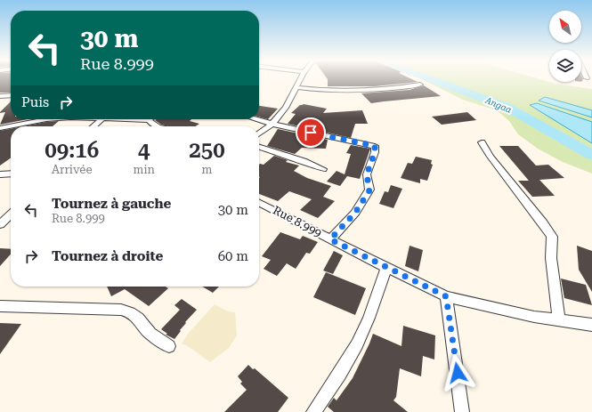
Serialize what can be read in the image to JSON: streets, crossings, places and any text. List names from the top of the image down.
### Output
{
  "streets": {
    "street": ["Rue 8.999"]
  },
  "water": ["Angaa"],
  "north": "top left",
  "page": {
    "turn": ["30 m", "Rue 8.999"],
    "then": "Puis",
    "eta": [
      "09:16",
      "Arrivée",
      "4",
      "min",
      "250",
      "m"
    ],
    "list": [
      {
        "name": "Tournez à gauche",
        "note": "Rue 8.999",
        "value": "30 m"
      },
      {
        "name": "Tournez à droite",
        "value": "60 m"
      }
    ]
  }
}
